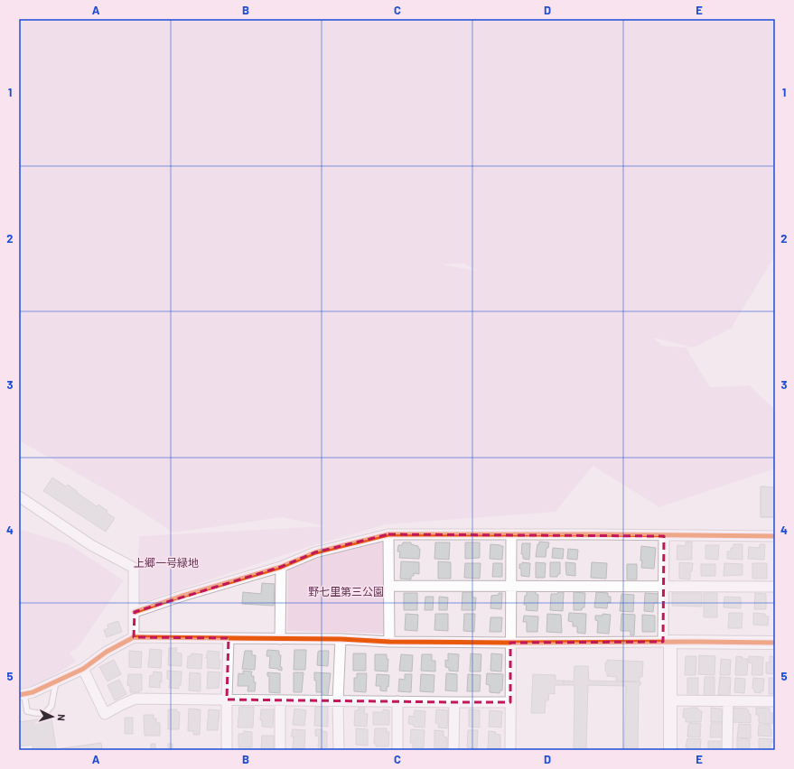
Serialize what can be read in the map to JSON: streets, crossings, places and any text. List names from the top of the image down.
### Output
{
  "parks": ["上郷一号緑地", "野七里第三公園"],
  "north": "right",
  "grid": {
    "columns": [
      "A",
      "B",
      "C",
      "D",
      "E"
    ],
    "rows": [
      "1",
      "2",
      "3",
      "4",
      "5"
    ]
  }
}
